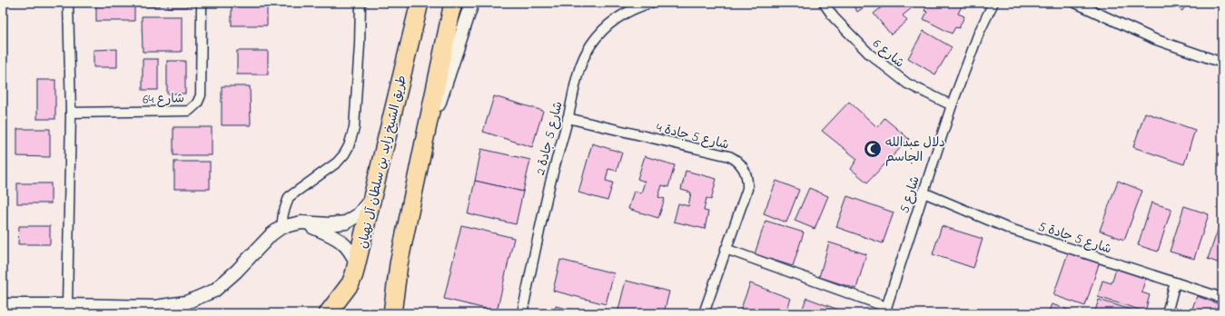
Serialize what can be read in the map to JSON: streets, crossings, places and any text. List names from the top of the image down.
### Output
{
  "streets": {
    "highway": ["طريق الشيخ زايد بن سلطان آل نهيان"],
    "street": [
      "شارع 6",
      "شارع 64",
      "شارع 5 جادة 4",
      "شارع 5 جادة 2",
      "شارع 5",
      "شارع 5 جادة 5"
    ]
  },
  "crossings": [
    ["شارع 6", "شارع 5"],
    ["شارع 5 جادة 4", "شارع 5 جادة 2"],
    ["شارع 5", "شارع 5 جادة 5"]
  ],
  "places": {
    "mosque": ["دلال عبدالله الجاسم"]
  }
}
